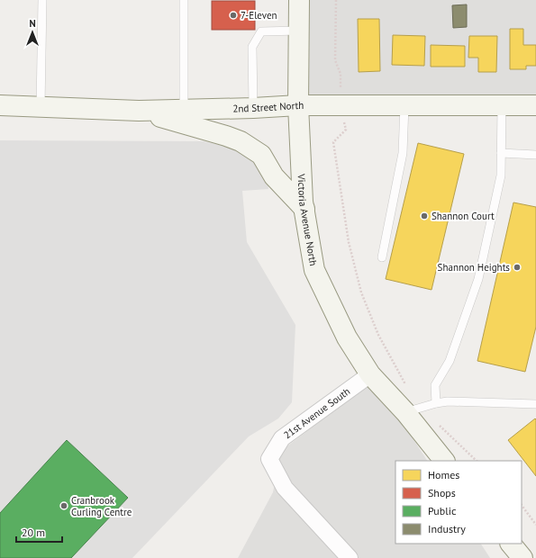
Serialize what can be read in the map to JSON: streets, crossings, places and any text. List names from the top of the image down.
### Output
{
  "streets": {
    "main road": ["2nd Street North", "Victoria Avenue North"],
    "street": ["21st Avenue South"]
  },
  "crossings": [
    ["2nd Street North", "Victoria Avenue North"],
    ["Victoria Avenue North", "21st Avenue South"]
  ],
  "places": [
    "7-Eleven",
    "Shannon Court",
    "Shannon Heights",
    "Cranbrook Curling Centre"
  ],
  "legend": [
    "Homes",
    "Shops",
    "Public",
    "Industry"
  ],
  "scale_bar": "20 m",
  "north": "top"
}
